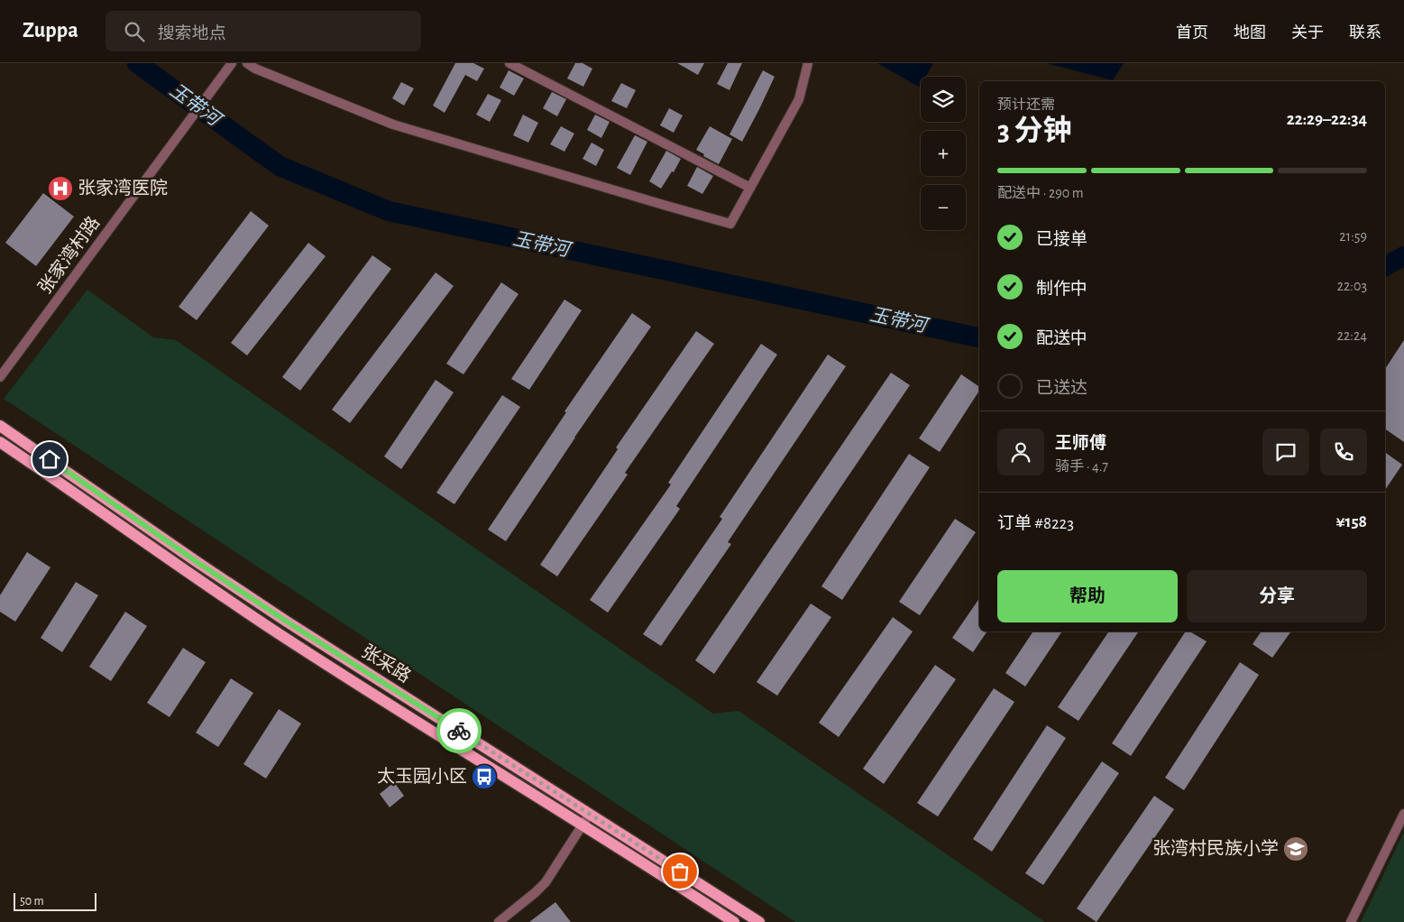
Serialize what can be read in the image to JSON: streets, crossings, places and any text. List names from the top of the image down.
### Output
{
  "streets": {
    "main road": ["张采路"],
    "street": ["张家湾村路"]
  },
  "water": ["玉带河"],
  "places": {
    "hospital": ["张家湾医院"],
    "bus stop": ["太玉园小区"],
    "school or university": ["张湾村民族小学"]
  },
  "scale_bar": "50 m",
  "page": {
    "header": "Zuppa",
    "search": "搜索地点",
    "nav": [
      "首页",
      "地图",
      "关于",
      "联系"
    ],
    "map_buttons": ["+", "−"],
    "heading": ["3 分钟", "预计还需", "22:29–22:34"],
    "panel": [
      "王师傅",
      "骑手 · 4.7",
      "订单 #8223",
      "¥158"
    ],
    "bar": "配送中 · 290 m",
    "list": [
      ["已接单", "21:59"],
      ["制作中", "22:03"],
      ["配送中", "22:24"],
      "已送达"
    ],
    "buttons": ["帮助", "分享"],
    "scale": "50 m"
  }
}
